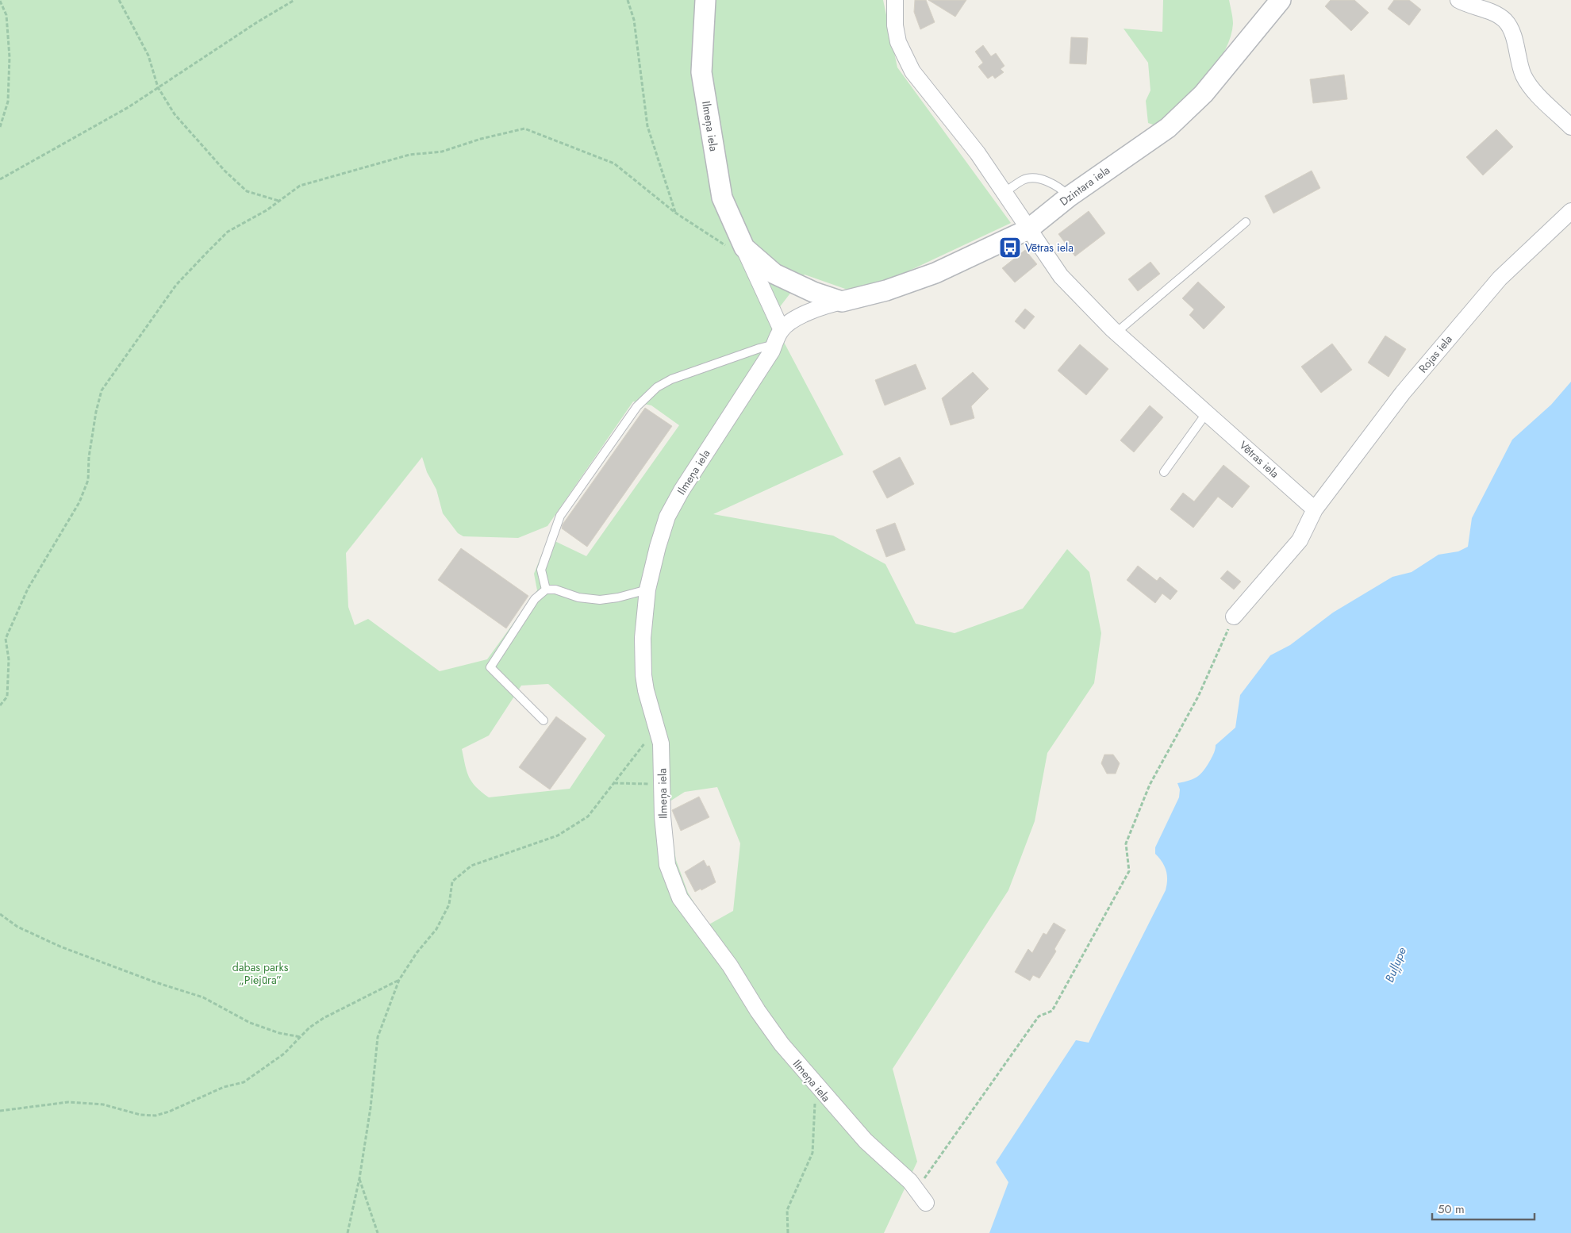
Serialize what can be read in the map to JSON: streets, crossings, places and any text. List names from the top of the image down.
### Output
{
  "streets": {
    "street": [
      "Ilmeņa iela",
      "Dzintara iela",
      "Rojas iela",
      "Vētras iela"
    ]
  },
  "crossings": [
    ["Ilmeņa iela", "Dzintara iela"],
    ["Dzintara iela", "Vētras iela"],
    ["Rojas iela", "Vētras iela"]
  ],
  "water": ["Buļļupe"],
  "parks": ["dabas parks „Piejūra”"],
  "places": {
    "bus stop": ["Vētras iela"]
  },
  "scale_bar": "50 m"
}
